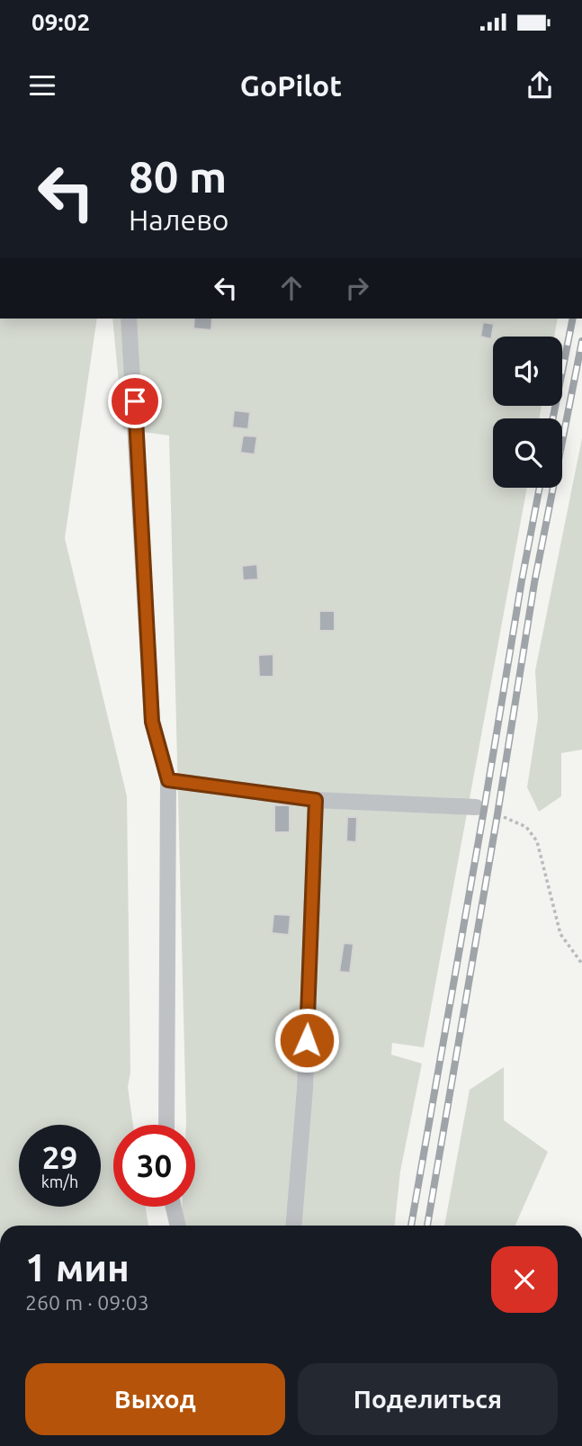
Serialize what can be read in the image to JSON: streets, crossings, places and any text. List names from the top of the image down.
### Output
{
  "page": {
    "status": "09:02",
    "header": "GoPilot",
    "turn": ["80 m", "Налево"],
    "speed": "29 km/h",
    "limit": "30",
    "heading": ["1 мин", "260 m · 09:03"],
    "buttons": ["Выход", "Поделиться"]
  }
}
